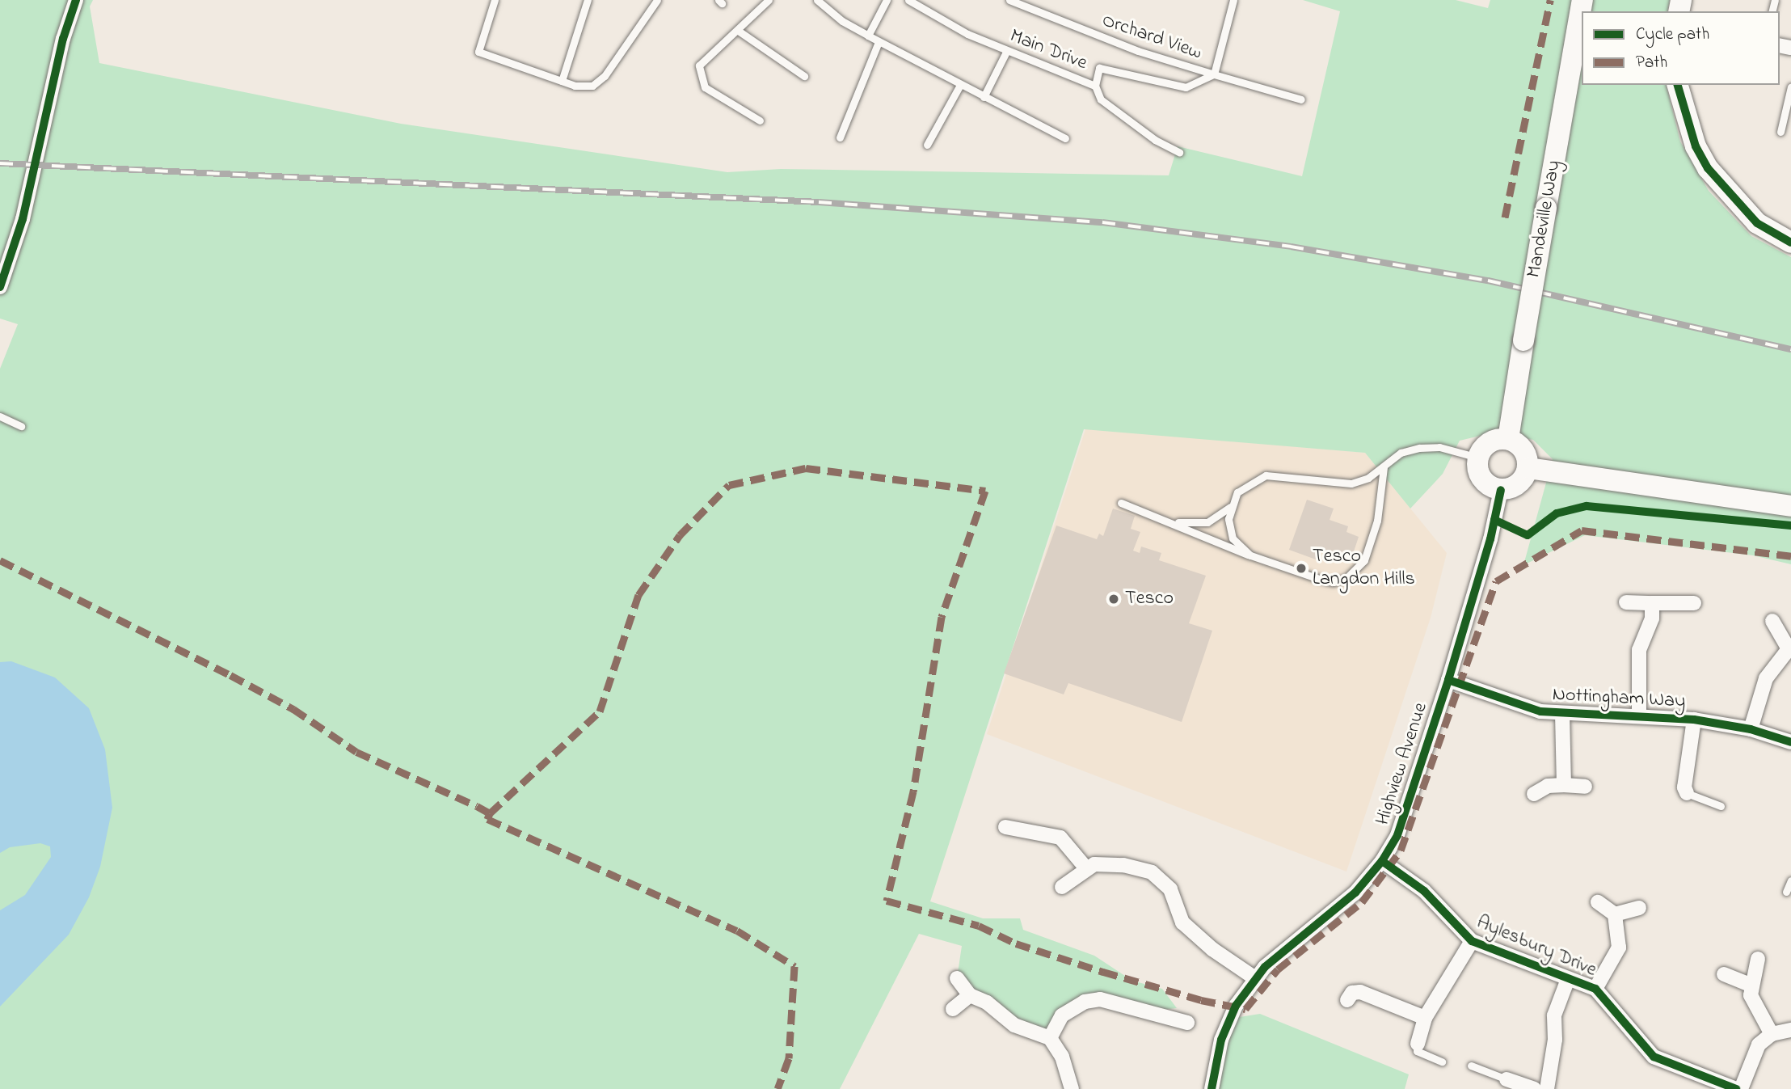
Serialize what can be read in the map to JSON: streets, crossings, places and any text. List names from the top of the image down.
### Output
{
  "streets": {
    "main road": ["Mandeville Way"],
    "street": ["Nottingham Way", "Highview Avenue", "Aylesbury Drive"],
    "lane": ["Orchard View", "Main Drive"]
  },
  "crossings": [
    ["Orchard View", "Main Drive"],
    ["Mandeville Way", "Highview Avenue"],
    ["Nottingham Way", "Highview Avenue"],
    ["Highview Avenue", "Aylesbury Drive"]
  ],
  "places": ["Tesco Langdon Hills", "Tesco"],
  "legend": ["Cycle path", "Path"]
}
